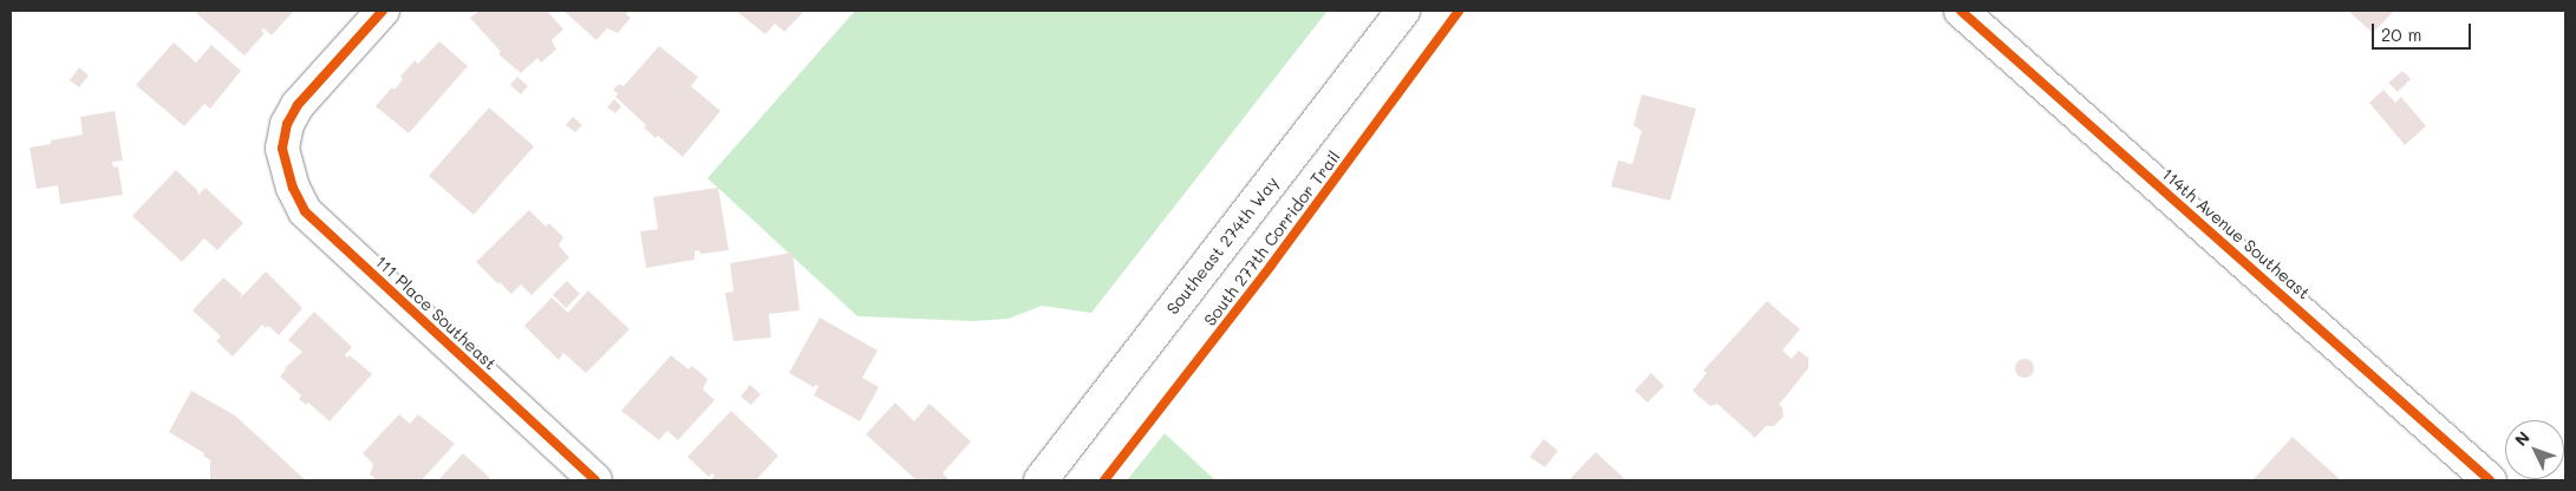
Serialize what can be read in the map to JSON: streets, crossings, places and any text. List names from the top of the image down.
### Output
{
  "streets": {
    "street": ["114th Avenue Southeast", "Southeast 274th Way", "111 Place Southeast"],
    "cycle path": ["South 277th Corridor Trail"]
  },
  "scale_bar": "20 m",
  "north": "top left"
}
